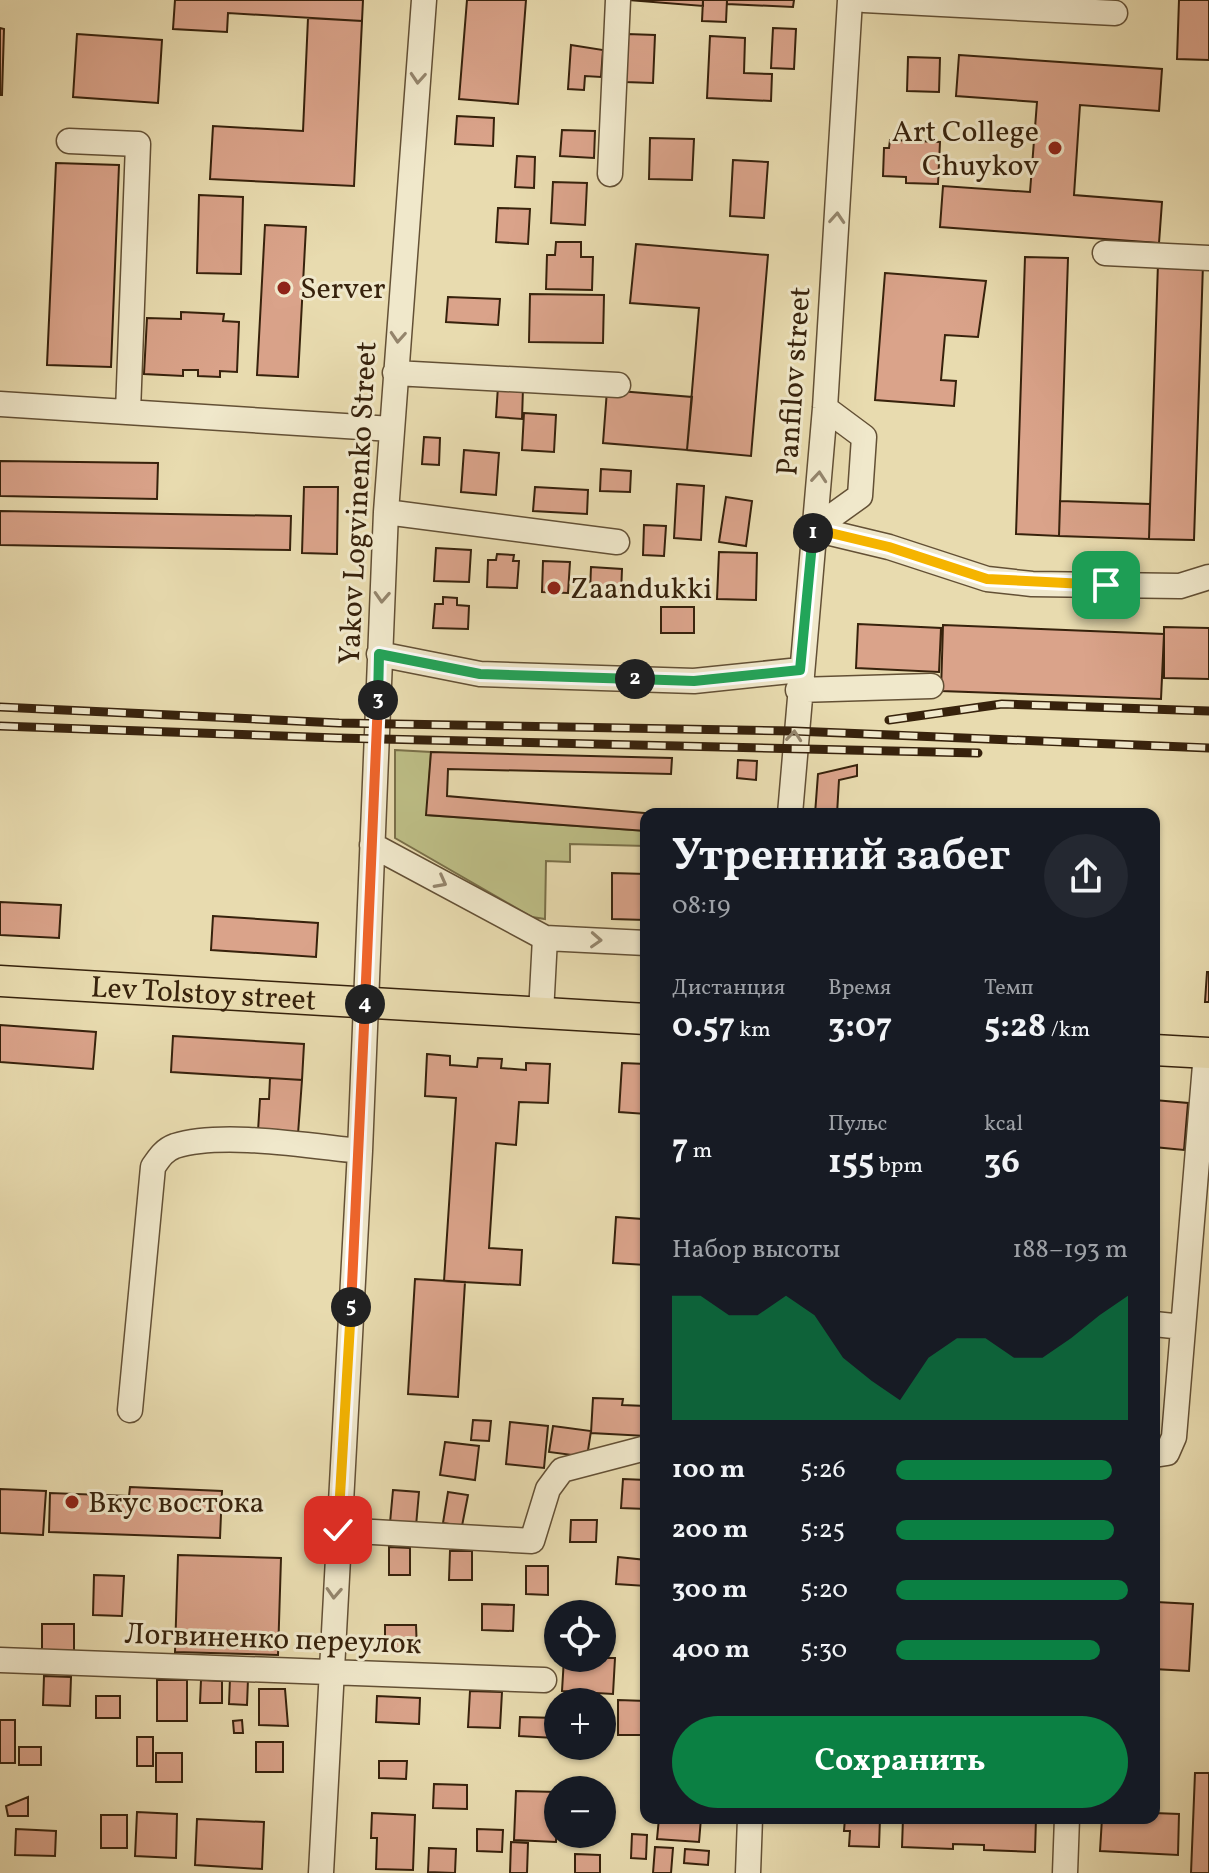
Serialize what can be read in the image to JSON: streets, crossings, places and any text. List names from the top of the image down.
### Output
{
  "streets": {
    "main road": ["Lev Tolstoy street"],
    "street": ["Panfilov street", "Yakov Logvinenko Street", "Логвиненко переулок"]
  },
  "crossings": [
    ["Yakov Logvinenko Street", "Lev Tolstoy street"],
    ["Yakov Logvinenko Street", "Логвиненко переулок"]
  ],
  "one_way": ["Panfilov street", "Yakov Logvinenko Street"],
  "places": [
    "Art College Chuykov",
    "Server",
    "Zaandukki",
    "Вкус востока"
  ],
  "page": {
    "pins": [
      "1",
      "2",
      "3",
      "4",
      "5"
    ],
    "heading": ["Утренний забег", "08:19"],
    "stats": [
      ["Дистанция", "0.57 km"],
      ["Время", "3:07"],
      ["Темп", "5:28 /km"],
      ["7 m"],
      ["Пульс", "155 bpm"],
      ["kcal", "36"]
    ],
    "chart": ["Набор высоты", "188–193 m"],
    "list": [
      {
        "name": "100 m",
        "note": "5:26"
      },
      {
        "name": "200 m",
        "note": "5:25"
      },
      {
        "name": "300 m",
        "note": "5:20"
      },
      {
        "name": "400 m",
        "note": "5:30"
      }
    ],
    "map_buttons": ["+", "−"],
    "buttons": "Сохранить"
  }
}
